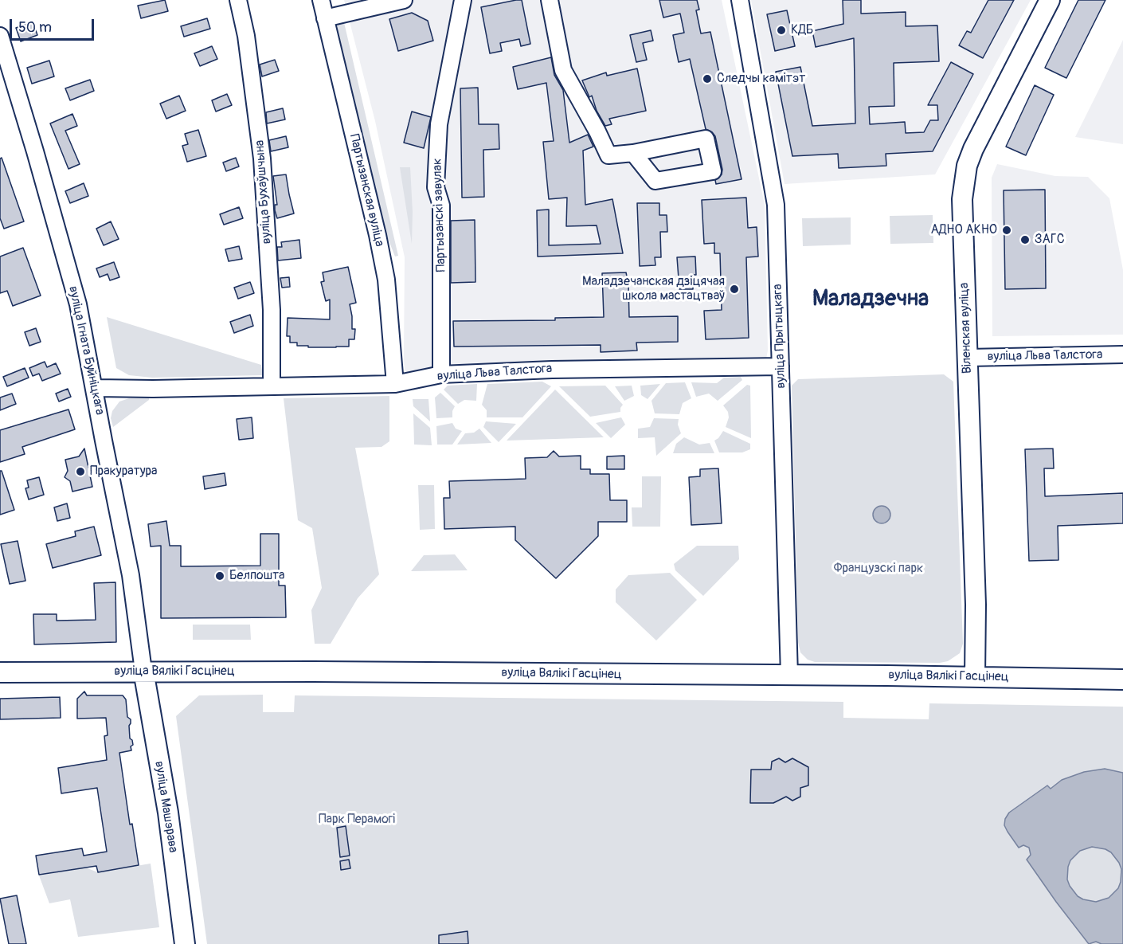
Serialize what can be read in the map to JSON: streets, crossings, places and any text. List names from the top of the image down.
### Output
{
  "streets": {
    "main road": ["Віленская вуліца", "вуліца Вялікі Гасцінец", "вуліца Машэрава"],
    "street": [
      "Партызанская вуліца",
      "вуліца Бухаўшчына",
      "Партызанскі завулак",
      "вуліца Прытыцкага",
      "вуліца Ігната Буйніцкага",
      "вуліца Льва Талстога"
    ]
  },
  "crossings": [
    ["Партызанская вуліца", "вуліца Льва Талстога"],
    ["вуліца Бухаўшчына", "вуліца Льва Талстога"],
    ["Партызанскі завулак", "вуліца Льва Талстога"],
    ["Віленская вуліца", "вуліца Льва Талстога"],
    ["Віленская вуліца", "вуліца Вялікі Гасцінец"],
    ["вуліца Прытыцкага", "вуліца Льва Талстога"],
    ["вуліца Прытыцкага", "вуліца Вялікі Гасцінец"],
    ["вуліца Ігната Буйніцкага", "вуліца Льва Талстога"],
    ["вуліца Ігната Буйніцкага", "вуліца Вялікі Гасцінец"],
    ["вуліца Ігната Буйніцкага", "вуліца Машэрава"],
    ["вуліца Вялікі Гасцінец", "вуліца Машэрава"]
  ],
  "districts": ["Маладзечна"],
  "parks": ["Французскі парк", "Парк Перамогі"],
  "places": [
    "КДБ",
    "Следчы камітэт",
    "АДНО АКНО",
    "ЗАГС",
    "Маладзечанская дзіцячая школа мастацтваў",
    "Пракуратура",
    "Белпошта"
  ],
  "scale_bar": "50 m"
}
